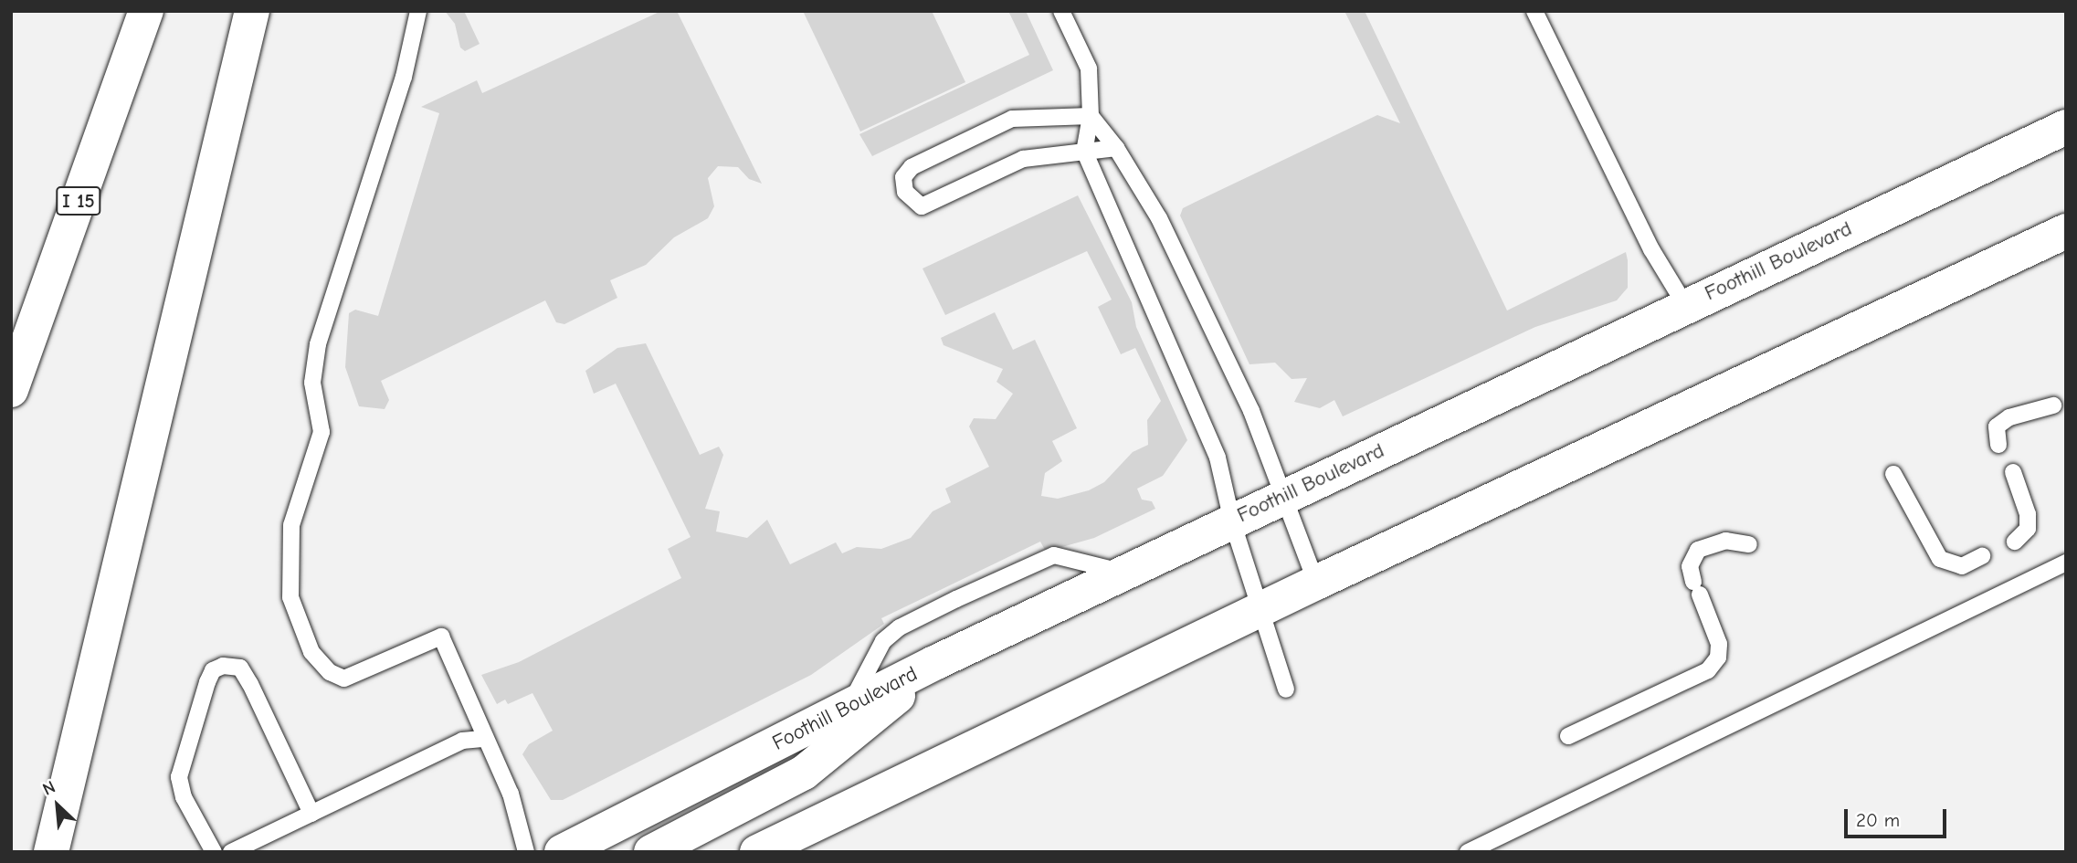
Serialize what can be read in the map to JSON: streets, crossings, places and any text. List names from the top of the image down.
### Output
{
  "streets": {
    "main road": ["I 15", "Foothill Boulevard"]
  },
  "scale_bar": "20 m",
  "north": "top left"
}
